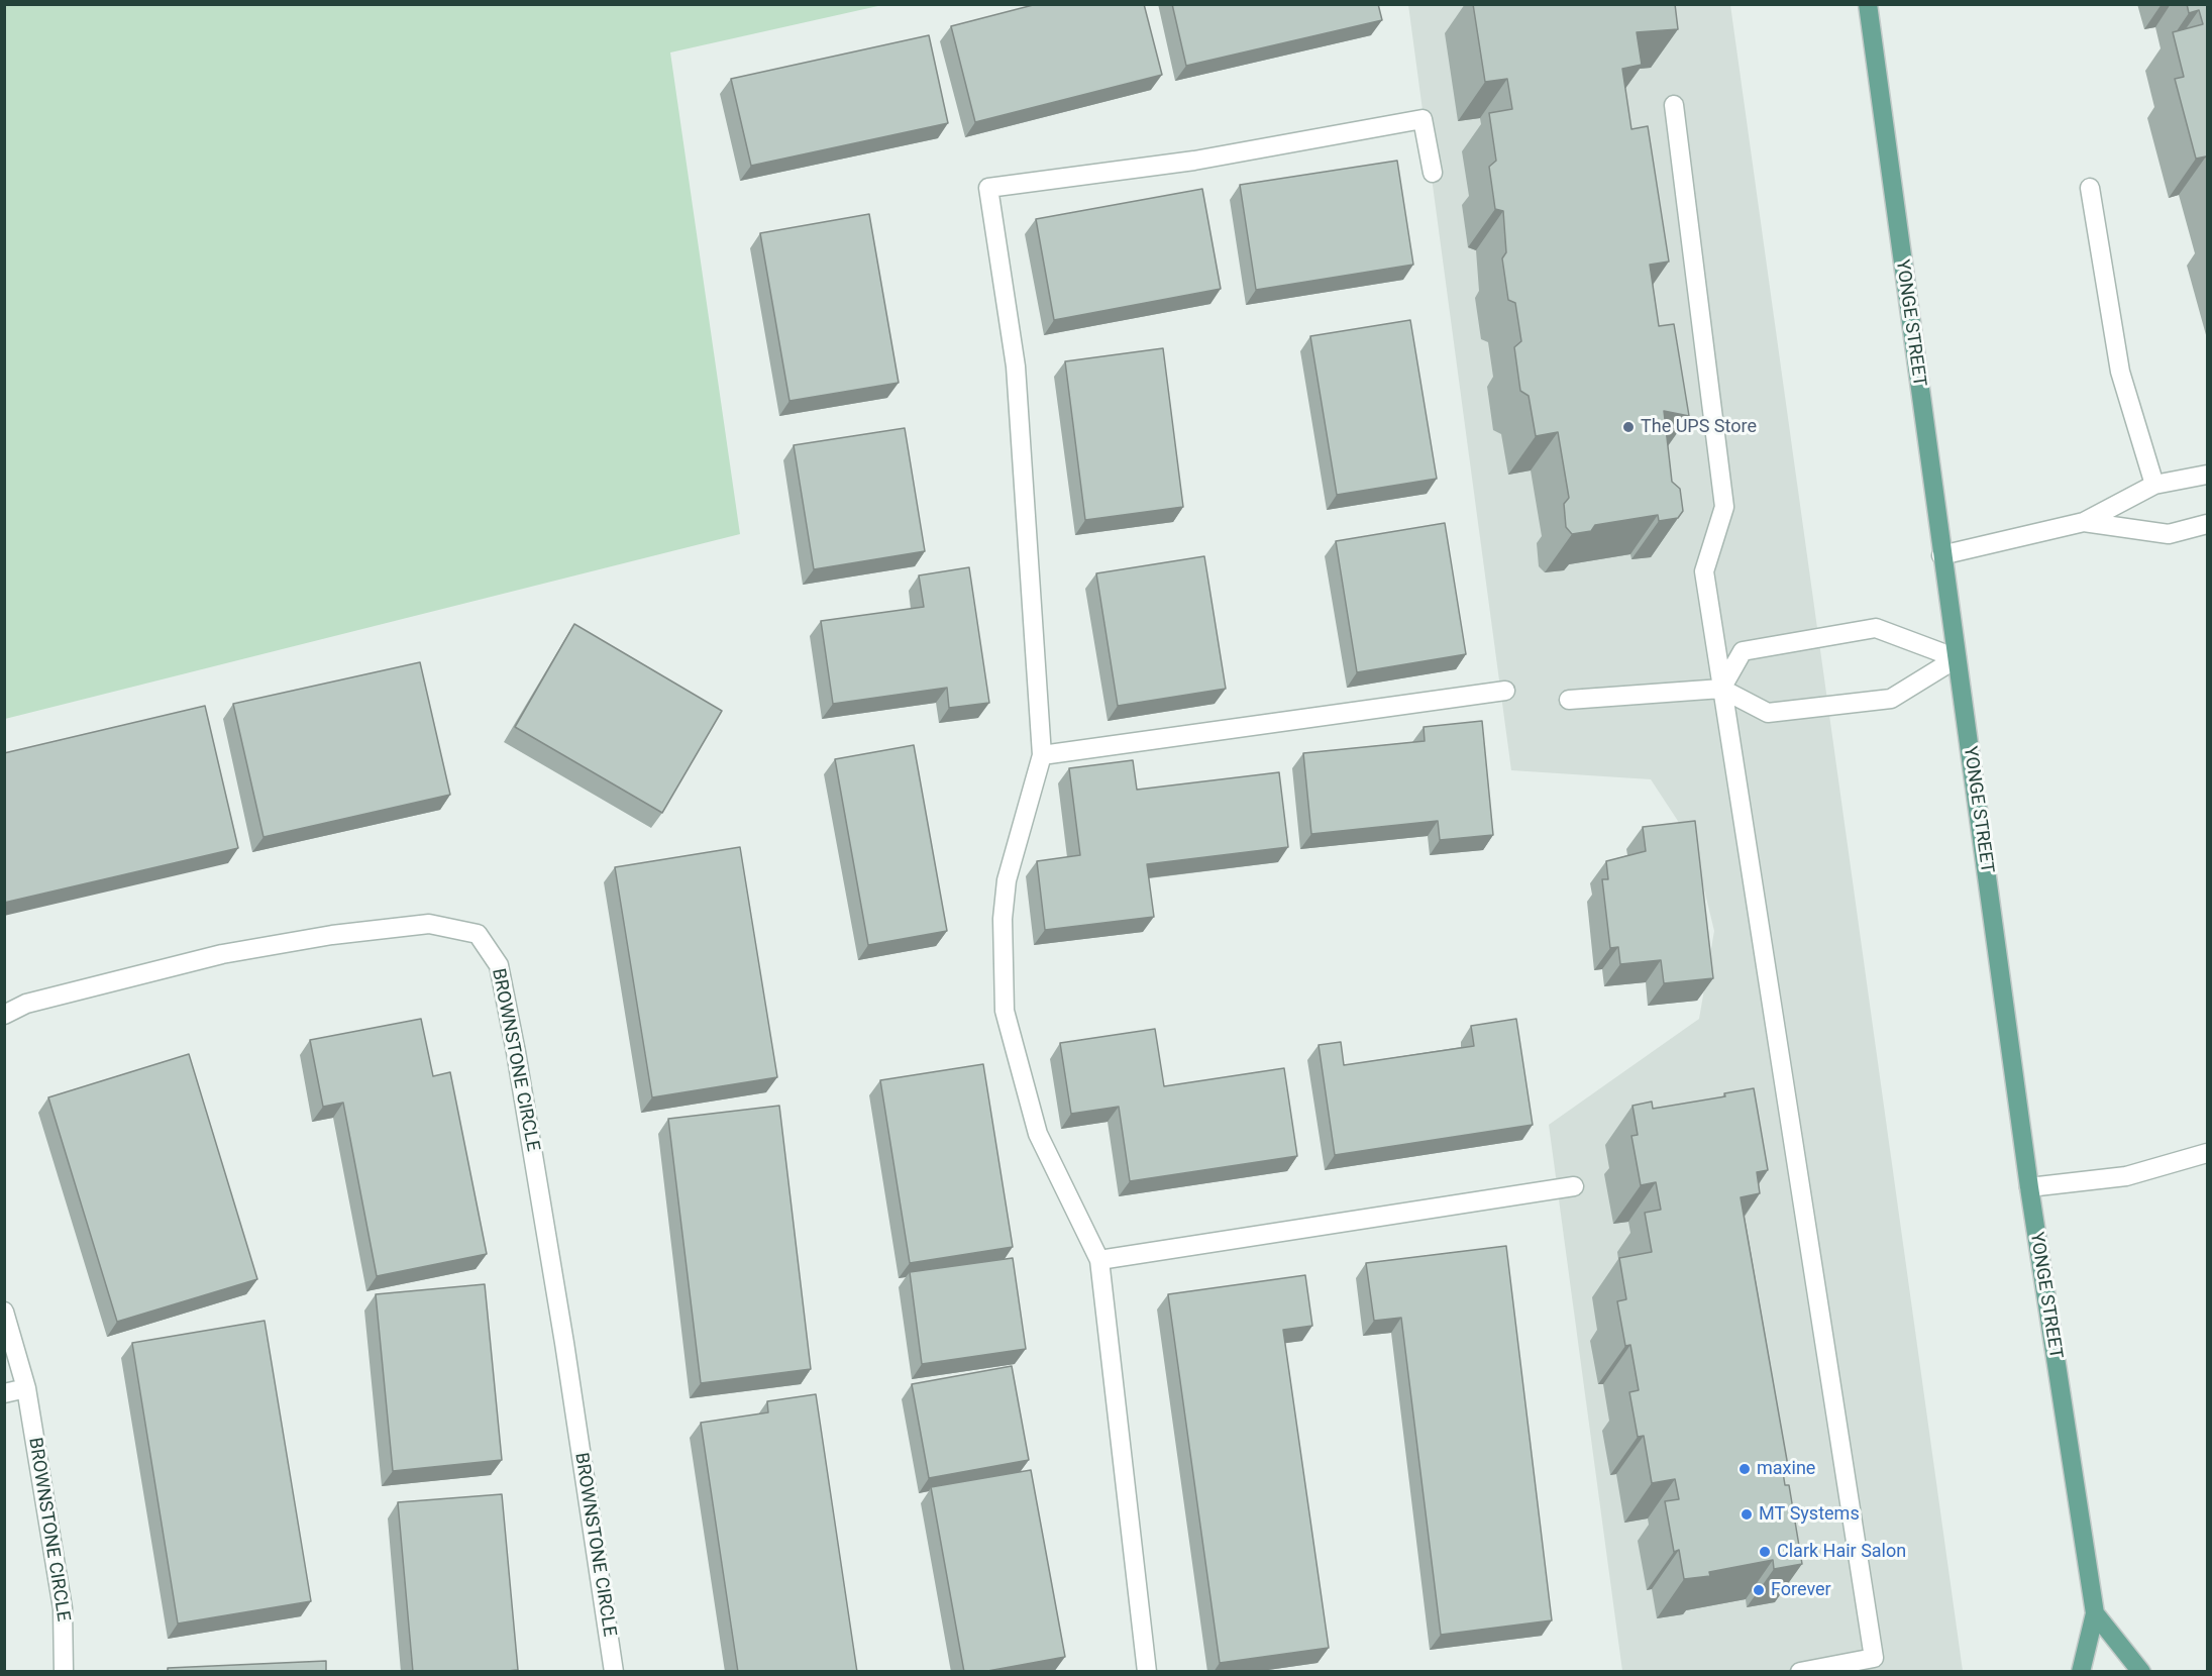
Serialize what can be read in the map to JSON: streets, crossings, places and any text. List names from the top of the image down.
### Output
{
  "streets": {
    "main road": ["YONGE STREET"],
    "street": ["BROWNSTONE CIRCLE"]
  },
  "places": [
    "The UPS Store",
    "maxine",
    "MT Systems",
    "Clark Hair Salon",
    "Forever"
  ]
}
